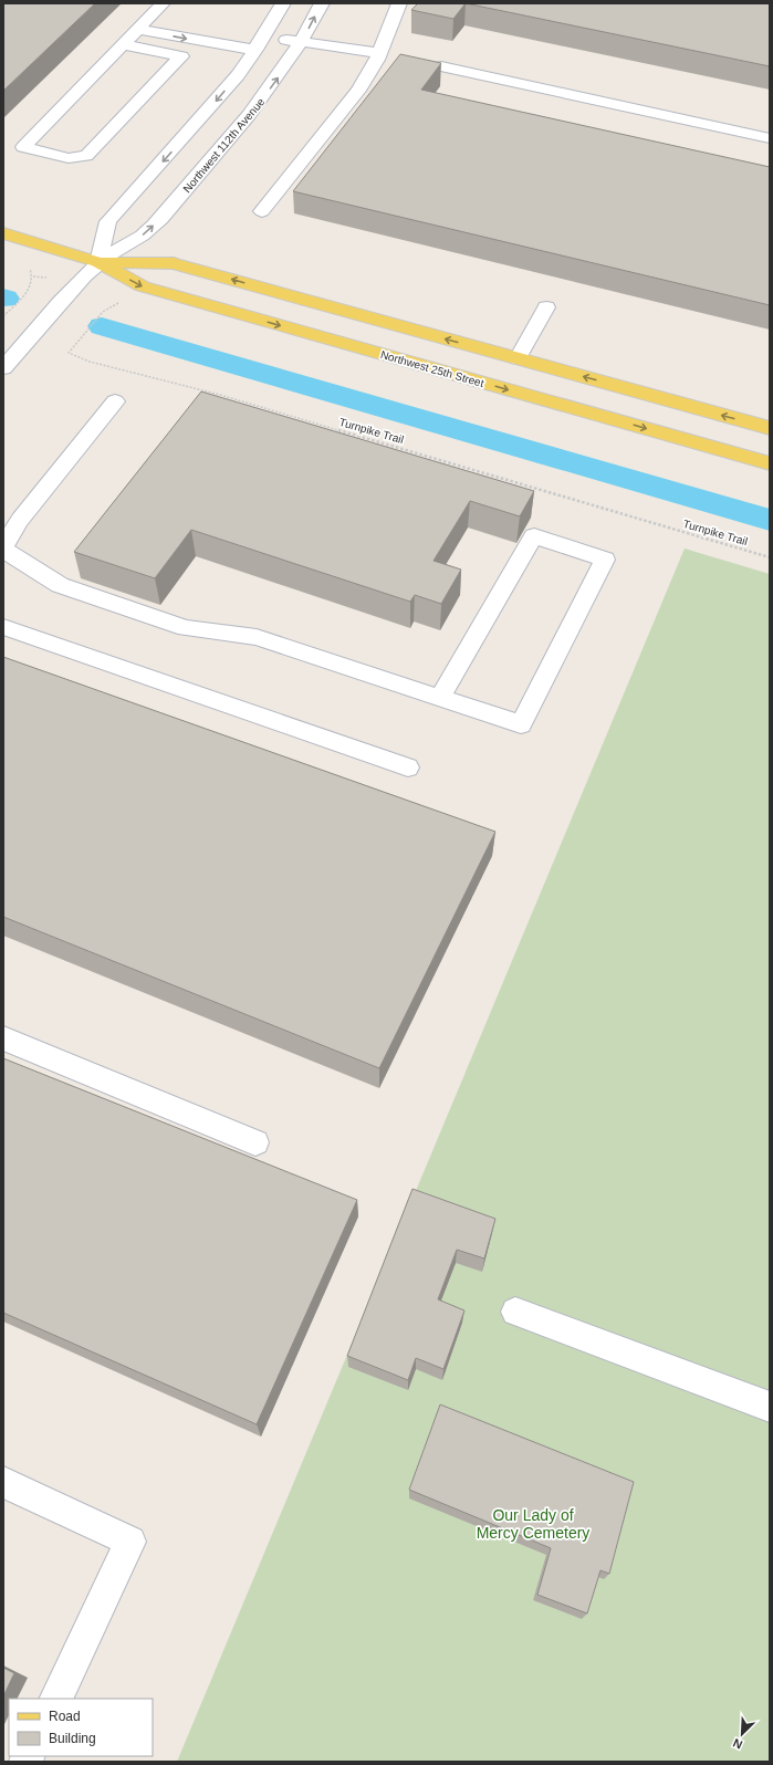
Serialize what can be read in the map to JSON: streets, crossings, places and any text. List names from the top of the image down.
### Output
{
  "streets": {
    "main road": ["Northwest 25th Street"],
    "street": ["Northwest 112th Avenue"],
    "path": ["Turnpike Trail"]
  },
  "crossings": [
    ["Northwest 112th Avenue", "Northwest 25th Street"]
  ],
  "parks": ["Our Lady of Mercy Cemetery"],
  "legend": ["Road", "Building"],
  "north": "bottom left"
}
